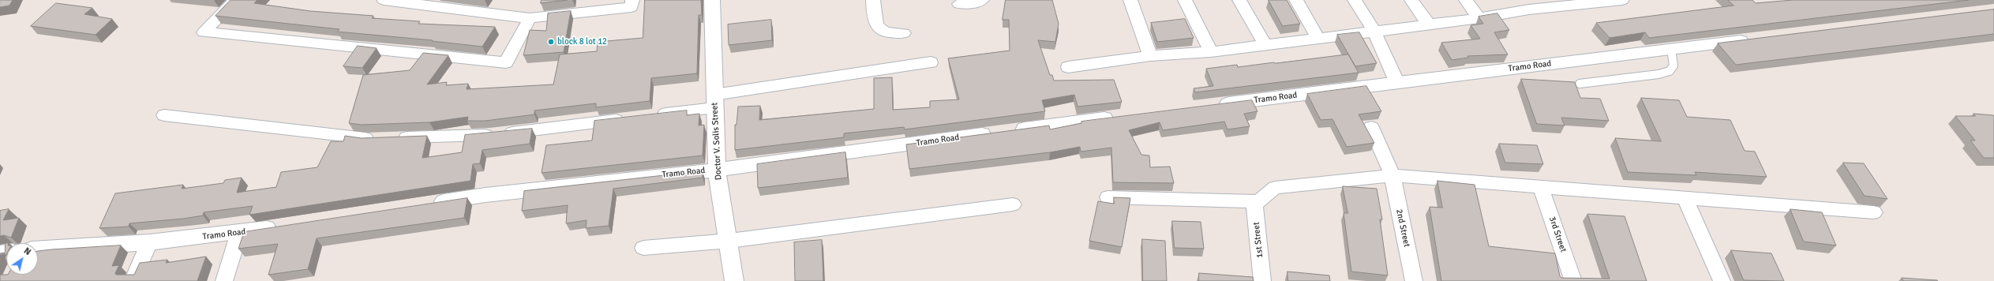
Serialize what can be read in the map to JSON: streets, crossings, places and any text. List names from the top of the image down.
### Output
{
  "streets": {
    "street": [
      "Tramo Road",
      "Doctor V. Solis Street",
      "2nd Street",
      "3rd Street",
      "1st Street"
    ]
  },
  "crossings": [
    ["Tramo Road", "Doctor V. Solis Street"]
  ],
  "places": ["block 8 lot 12"],
  "north": "top right"
}
